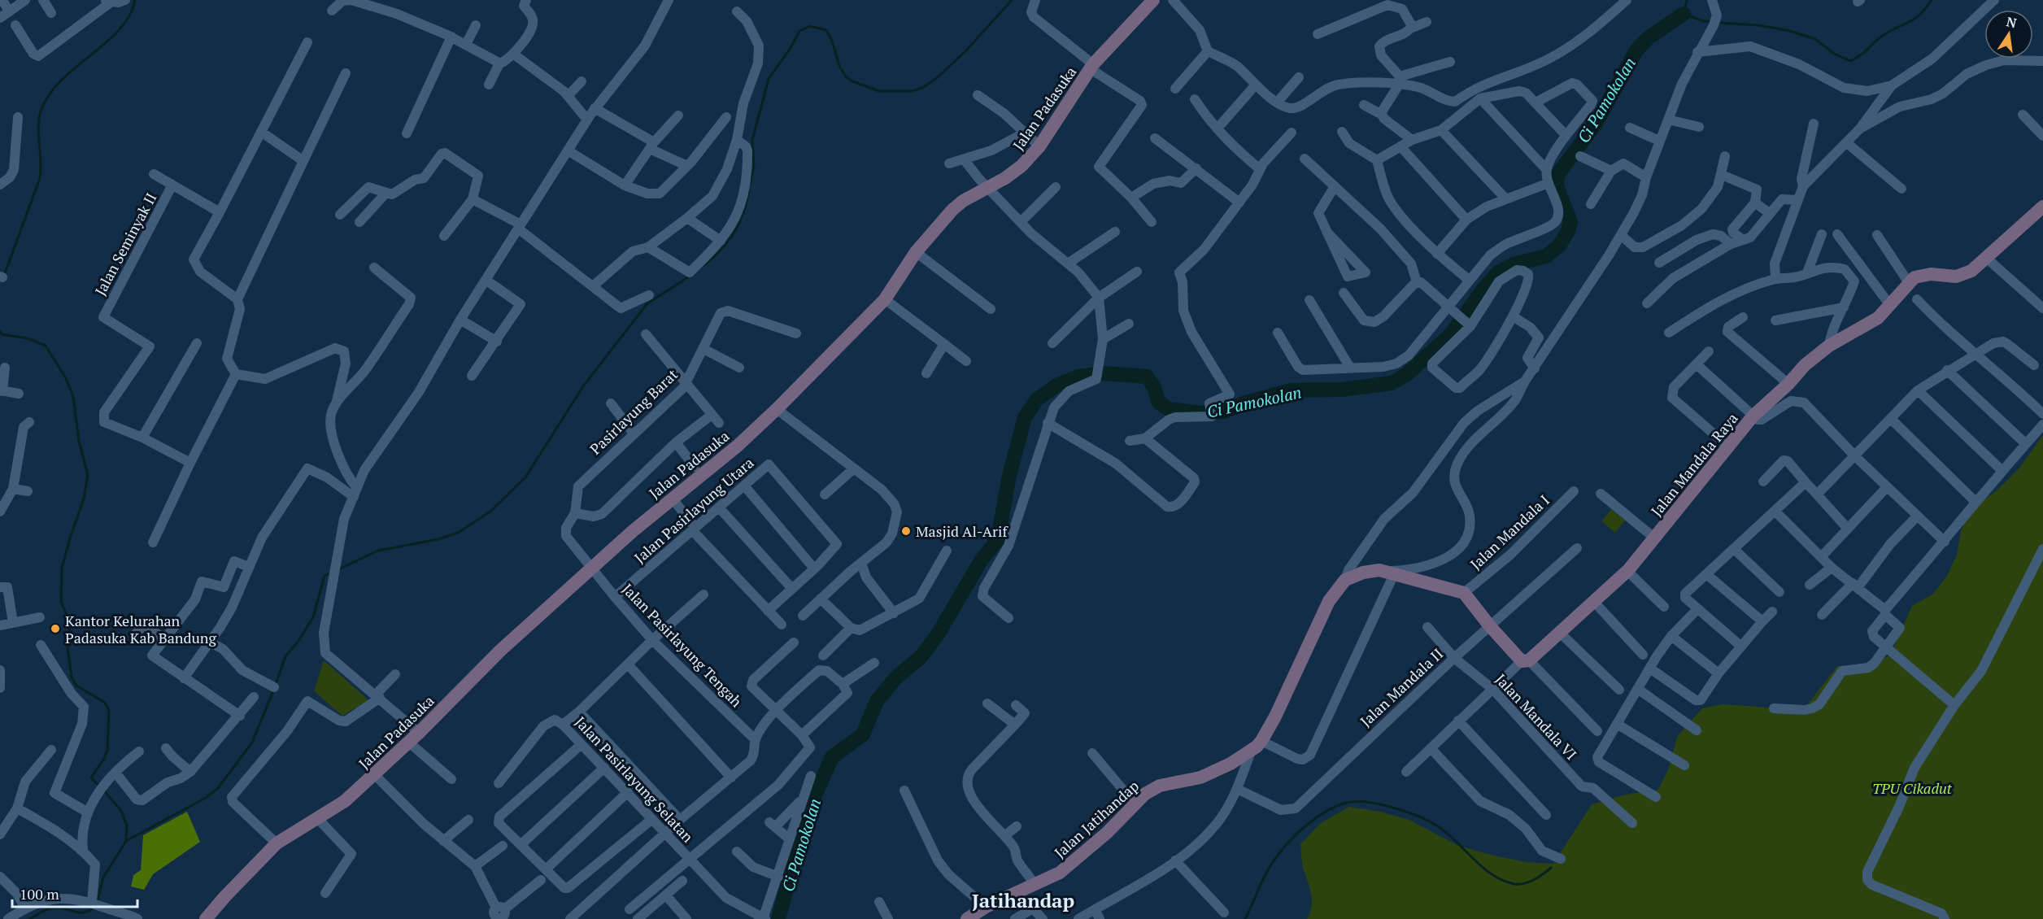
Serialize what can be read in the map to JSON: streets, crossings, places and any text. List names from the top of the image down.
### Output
{
  "streets": {
    "street": [
      "Jalan Padasuka",
      "Jalan Seminyak II",
      "Pasirlayung Barat",
      "Jalan Mandala Raya",
      "Jalan Pasirlayung Utara",
      "Jalan Mandala I",
      "Jalan Pasirlayung Tengah",
      "Jalan Mandala II",
      "Jalan Mandala VI",
      "Jalan Pasirlayung Selatan",
      "Jalan Jatihandap"
    ]
  },
  "crossings": [
    ["Jalan Padasuka", "Pasirlayung Barat"],
    ["Jalan Padasuka", "Jalan Pasirlayung Tengah"],
    ["Pasirlayung Barat", "Jalan Pasirlayung Tengah"],
    ["Jalan Pasirlayung Utara", "Jalan Pasirlayung Tengah"],
    ["Jalan Pasirlayung Tengah", "Jalan Pasirlayung Selatan"],
    ["Jalan Mandala II", "Jalan Mandala VI"]
  ],
  "districts": ["Jatihandap"],
  "water": ["Ci Pamokolan"],
  "parks": ["TPU Cikadut"],
  "places": ["Masjid Al-Arif", "Kantor Kelurahan Padasuka Kab Bandung"],
  "scale_bar": "100 m",
  "north": "top"
}
